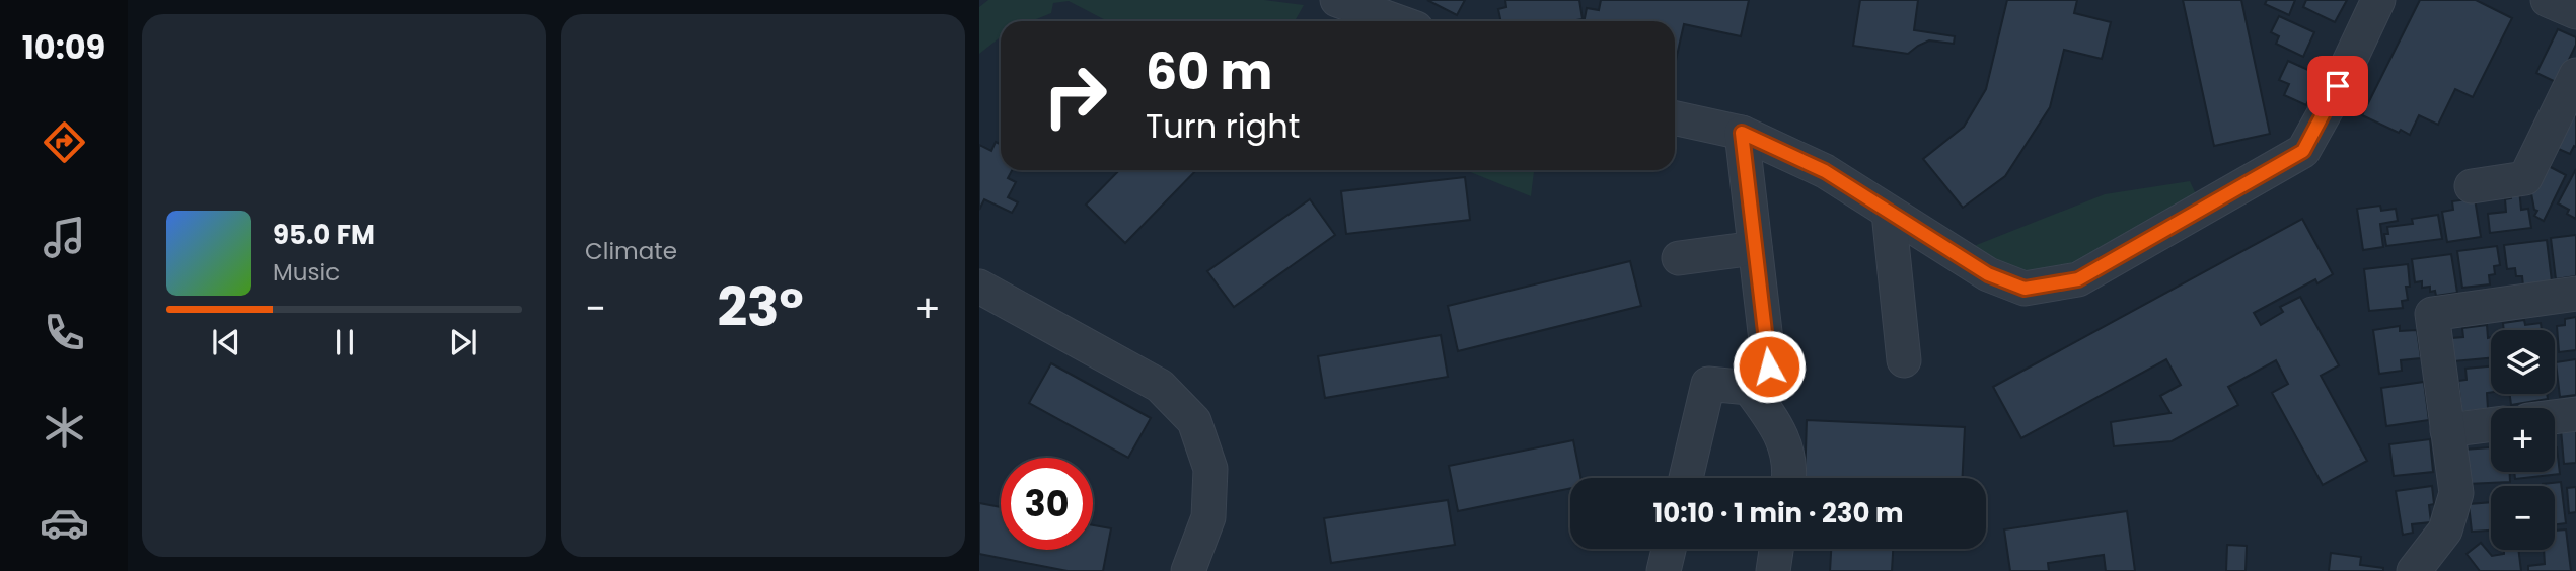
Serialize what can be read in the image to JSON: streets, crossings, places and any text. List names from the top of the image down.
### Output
{
  "page": {
    "tabs": "10:09",
    "tile": "Climate",
    "turn": ["60 m", "Turn right"],
    "song": ["95.0 FM", "Music"],
    "heat": ["−", "23°", "+"],
    "map_buttons": ["+", "−"],
    "limit": "30",
    "trip": "10:10 · 1 min · 230 m"
  }
}
